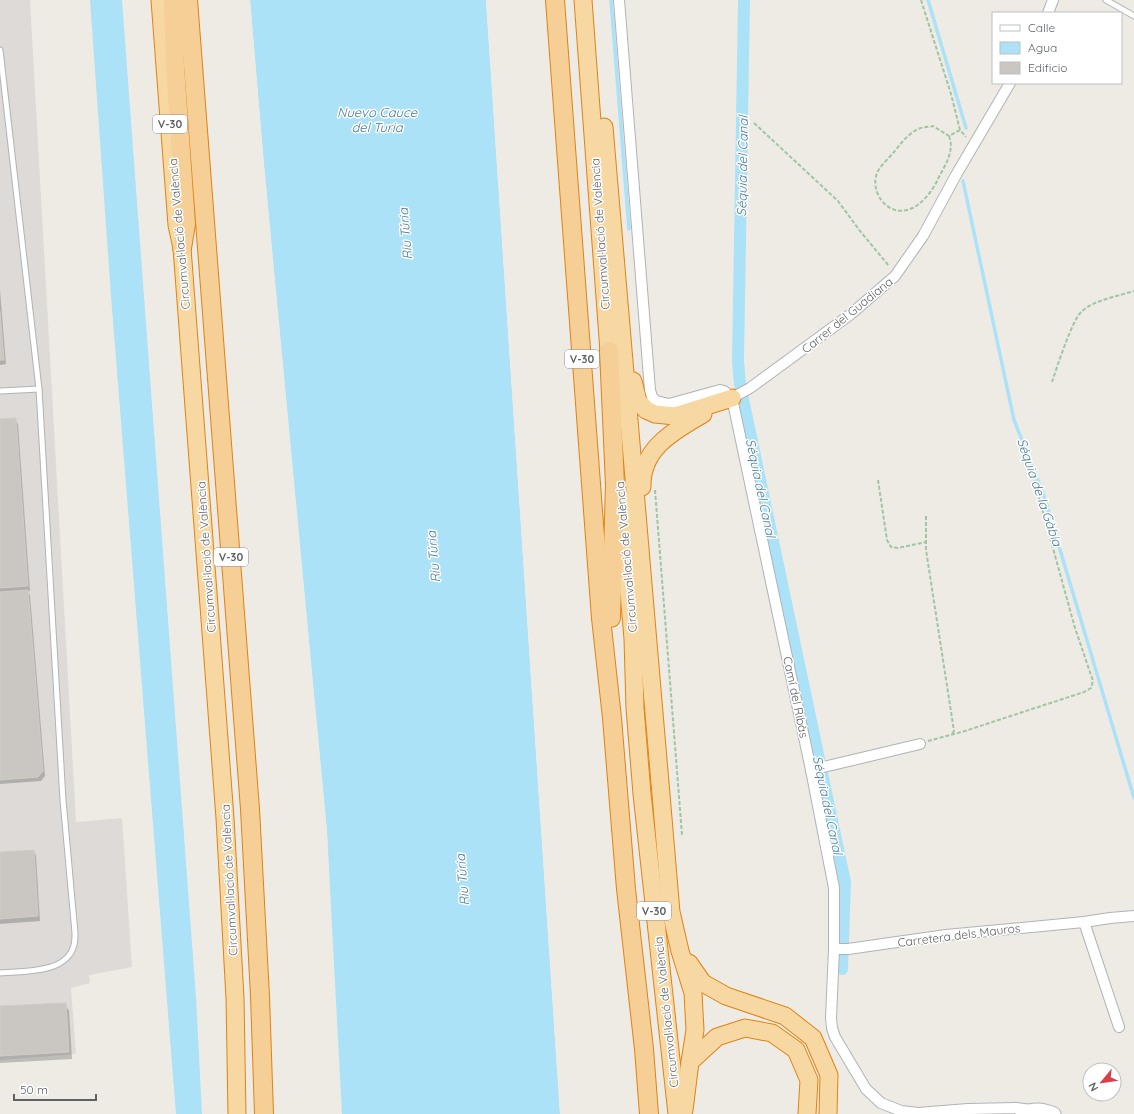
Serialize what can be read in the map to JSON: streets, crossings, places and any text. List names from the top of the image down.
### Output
{
  "streets": {
    "highway": ["V-30", "Circumval·lació de València"],
    "street": ["Carrer del Guadiana", "Camí del Ribàs", "Carretera dels Mauros"]
  },
  "crossings": [
    ["Carrer del Guadiana", "Camí del Ribàs"],
    ["Camí del Ribàs", "Carretera dels Mauros"]
  ],
  "water": [
    "Nuevo Cauce del Turia",
    "Séquia del Canal",
    "Riu Túria",
    "Séquia de la Gàbia"
  ],
  "legend": ["Calle", "Agua", "Edificio"],
  "scale_bar": "50 m",
  "north": "bottom left"
}
